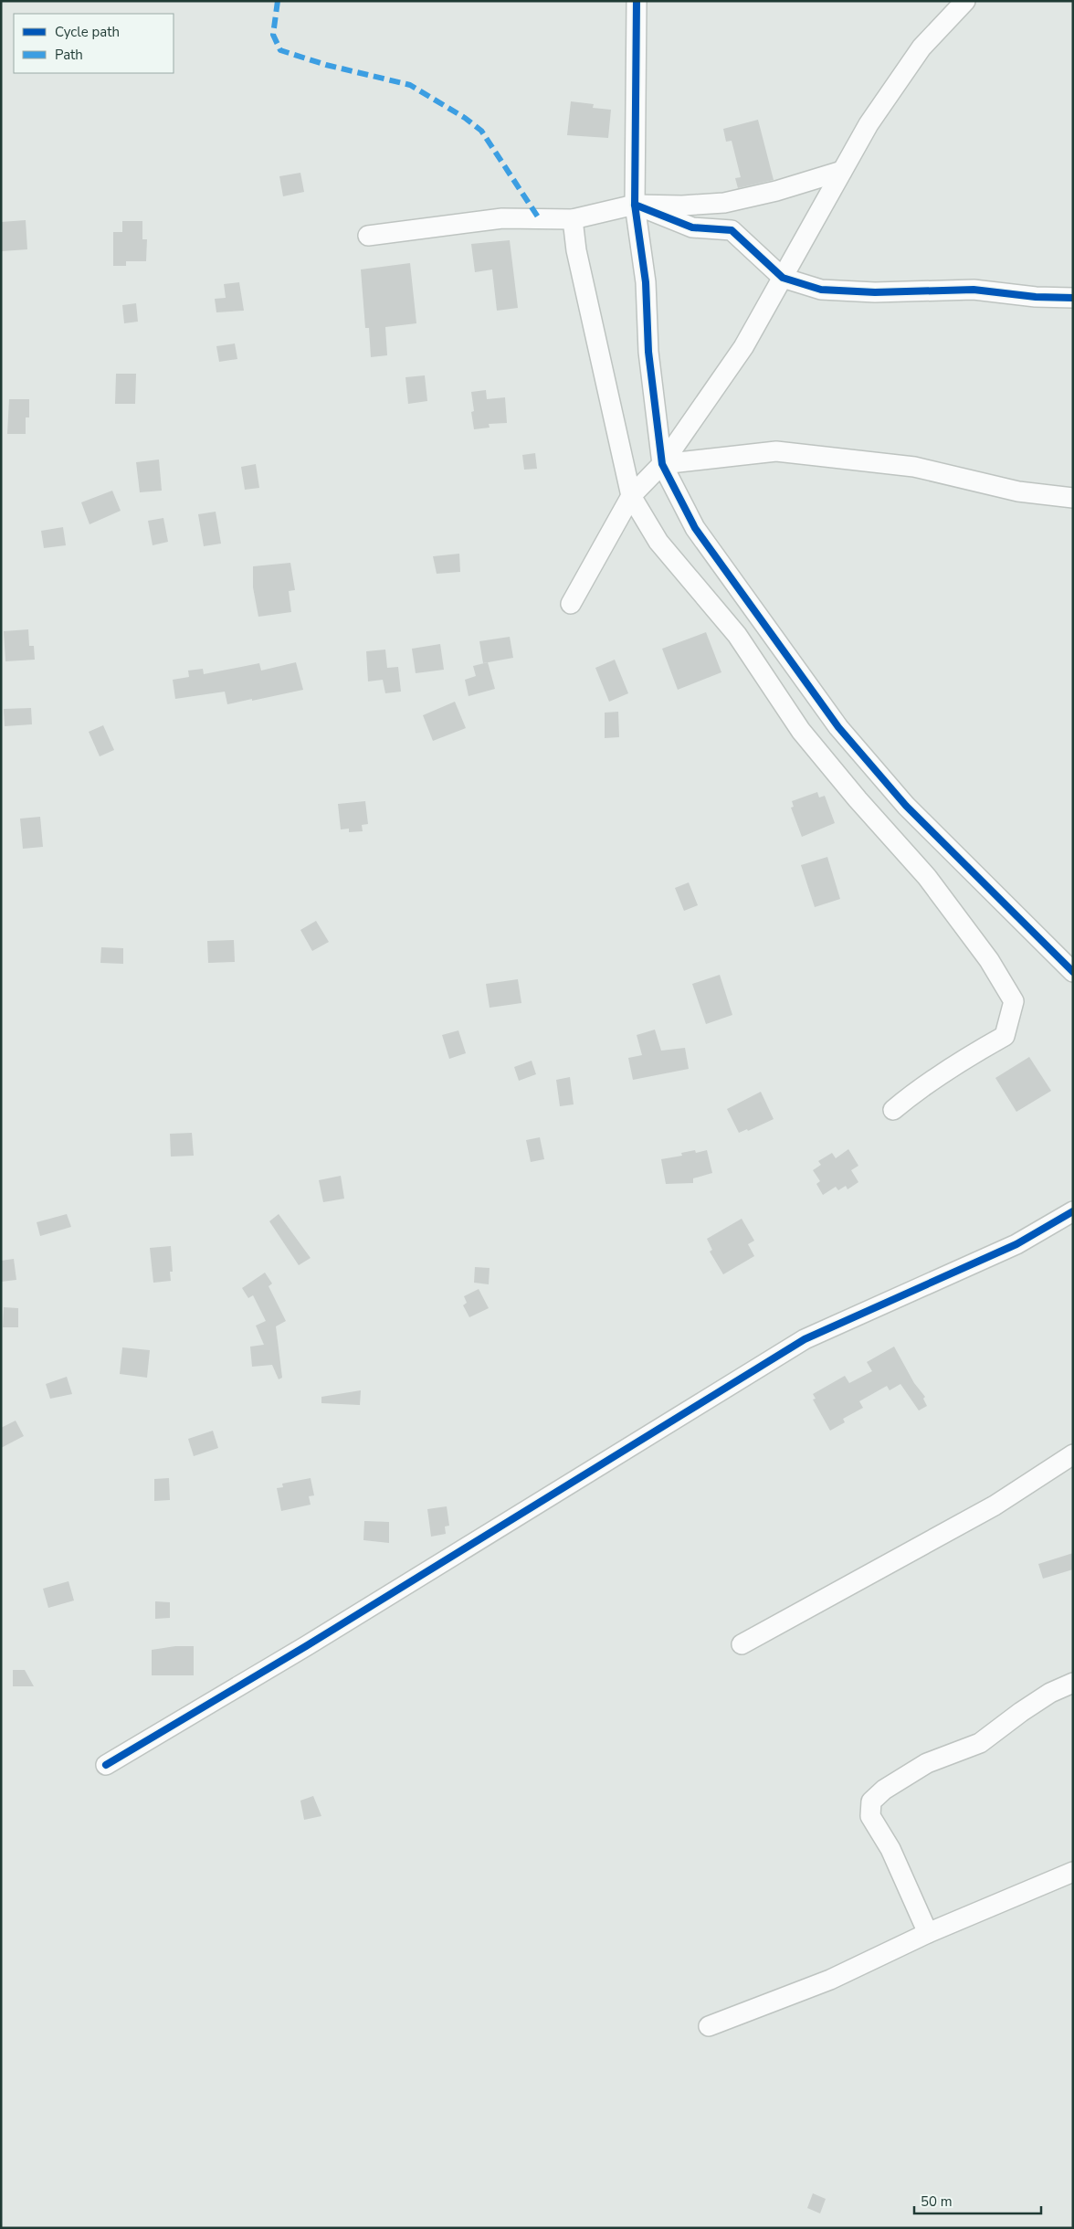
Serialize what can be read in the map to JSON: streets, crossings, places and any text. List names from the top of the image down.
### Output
{
  "legend": ["Cycle path", "Path"],
  "scale_bar": "50 m"
}
